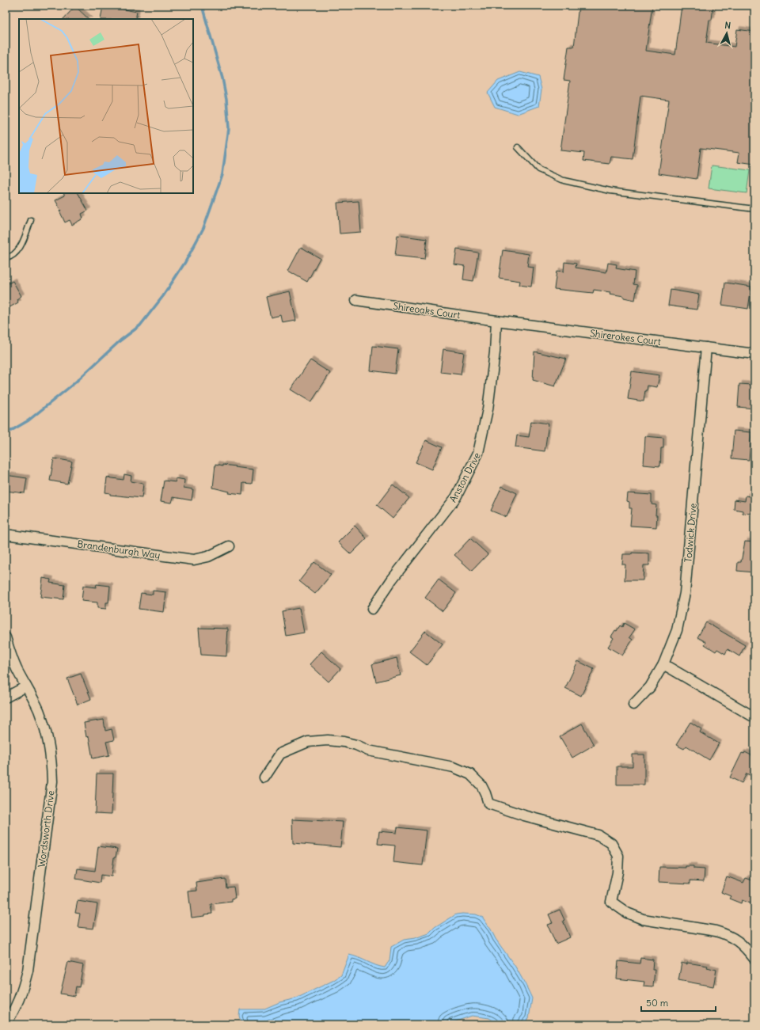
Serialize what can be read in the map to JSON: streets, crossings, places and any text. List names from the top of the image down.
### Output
{
  "streets": {
    "street": [
      "Shireoaks Court",
      "Shirerokes Court",
      "Anston Drive",
      "Todwick Drive",
      "Brandenburgh Way",
      "Wordsworth Drive"
    ]
  },
  "crossings": [
    ["Shireoaks Court", "Shirerokes Court"],
    ["Shireoaks Court", "Anston Drive"],
    ["Shirerokes Court", "Anston Drive"],
    ["Shirerokes Court", "Todwick Drive"]
  ],
  "scale_bar": "50 m",
  "north": "top"
}
